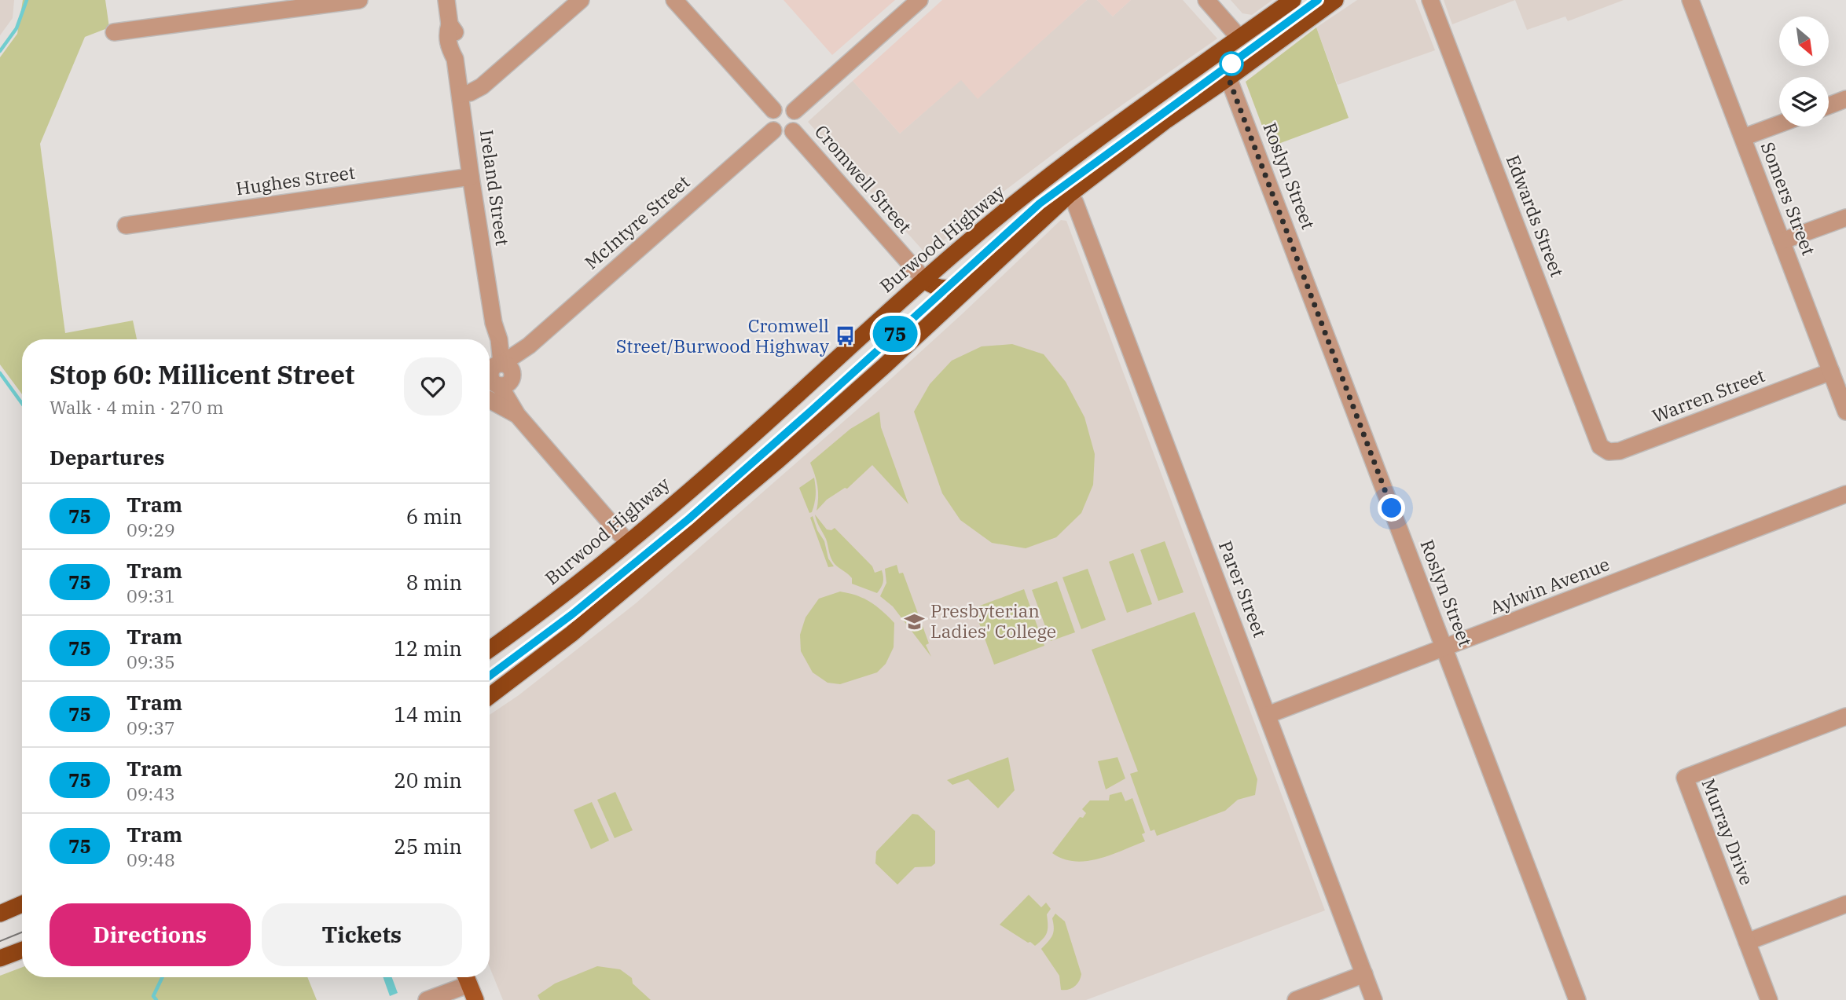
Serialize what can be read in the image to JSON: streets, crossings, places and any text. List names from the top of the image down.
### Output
{
  "streets": {
    "highway": ["Burwood Highway"],
    "street": [
      "Roslyn Street",
      "Cromwell Street",
      "Hughes Street",
      "Ireland Street",
      "Somers Street",
      "Edwards Street",
      "McIntyre Street",
      "Warren Street",
      "Aylwin Avenue",
      "Parer Street",
      "Murray Drive"
    ]
  },
  "crossings": [
    ["Roslyn Street", "Aylwin Avenue"],
    ["Cromwell Street", "McIntyre Street"],
    ["Cromwell Street", "Burwood Highway"],
    ["Hughes Street", "Ireland Street"],
    ["Ireland Street", "McIntyre Street"],
    ["Ireland Street", "Burwood Highway"],
    ["Somers Street", "Warren Street"],
    ["Edwards Street", "Warren Street"],
    ["Aylwin Avenue", "Parer Street"]
  ],
  "places": {
    "bus stop": ["Cromwell Street/Burwood Highway"],
    "school or university": ["Presbyterian Ladies' College"]
  },
  "lines": ["tram line 75"],
  "north": "bottom right",
  "page": {
    "on_map": "75",
    "heading": [
      ["Stop 60: Millicent Street", "Walk · 4 min · 270 m"],
      "Departures"
    ],
    "list": [
      {
        "mark": "75",
        "name": "Tram",
        "note": "09:29",
        "value": "6 min"
      },
      {
        "mark": "75",
        "name": "Tram",
        "note": "09:31",
        "value": "8 min"
      },
      {
        "mark": "75",
        "name": "Tram",
        "note": "09:35",
        "value": "12 min"
      },
      {
        "mark": "75",
        "name": "Tram",
        "note": "09:37",
        "value": "14 min"
      },
      {
        "mark": "75",
        "name": "Tram",
        "note": "09:43",
        "value": "20 min"
      },
      {
        "mark": "75",
        "name": "Tram",
        "note": "09:48",
        "value": "25 min"
      }
    ],
    "buttons": ["Directions", "Tickets"]
  }
}
